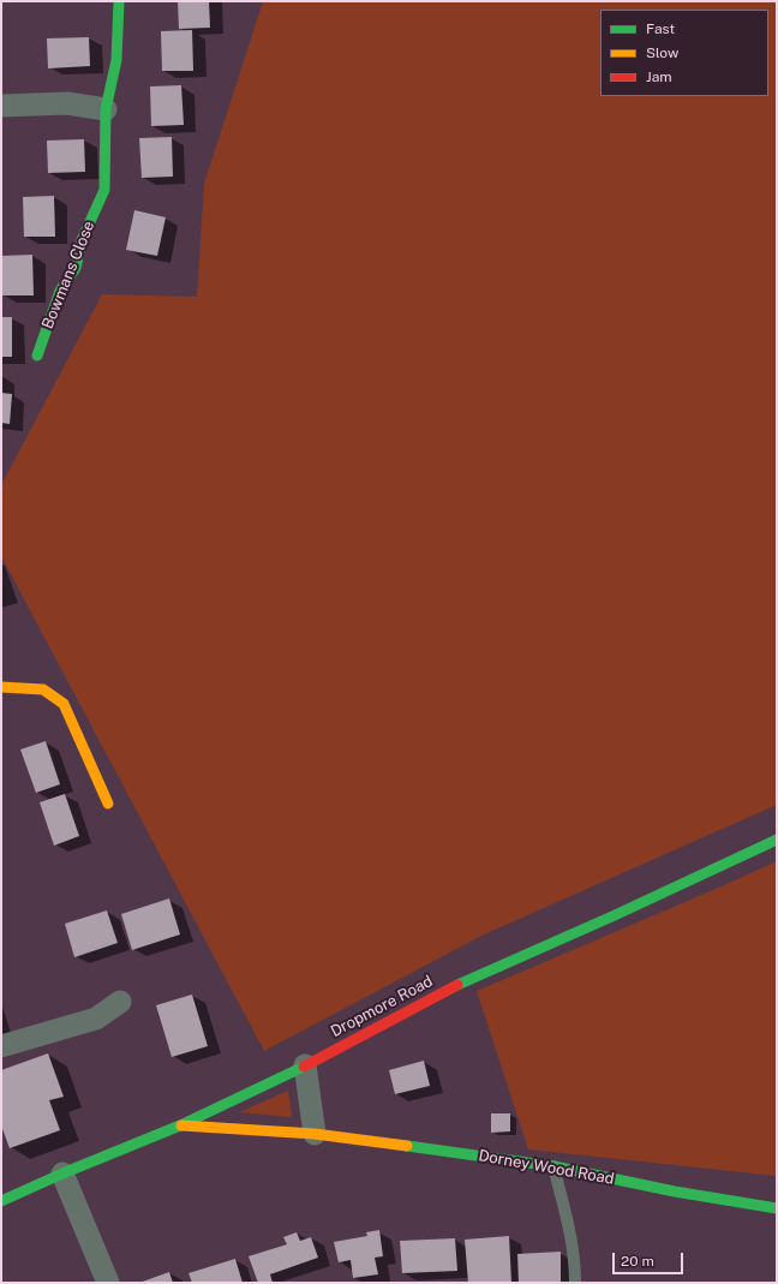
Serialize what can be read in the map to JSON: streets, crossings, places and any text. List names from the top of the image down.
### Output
{
  "streets": {
    "street": ["Bowmans Close", "Dropmore Road", "Dorney Wood Road"]
  },
  "crossings": [
    ["Dropmore Road", "Dorney Wood Road"]
  ],
  "legend": ["Fast", "Slow", "Jam"],
  "scale_bar": "20 m"
}
